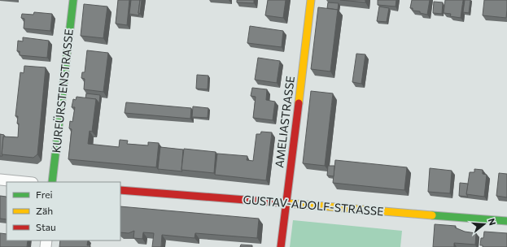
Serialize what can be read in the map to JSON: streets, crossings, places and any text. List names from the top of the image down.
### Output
{
  "streets": {
    "street": ["KURFÜRSTENSTRASSE", "AMELIASTRASSE", "GUSTAV-ADOLF-STRASSE"]
  },
  "crossings": [
    ["AMELIASTRASSE", "GUSTAV-ADOLF-STRASSE"]
  ],
  "legend": ["Frei", "Zäh", "Stau"],
  "north": "right"
}
